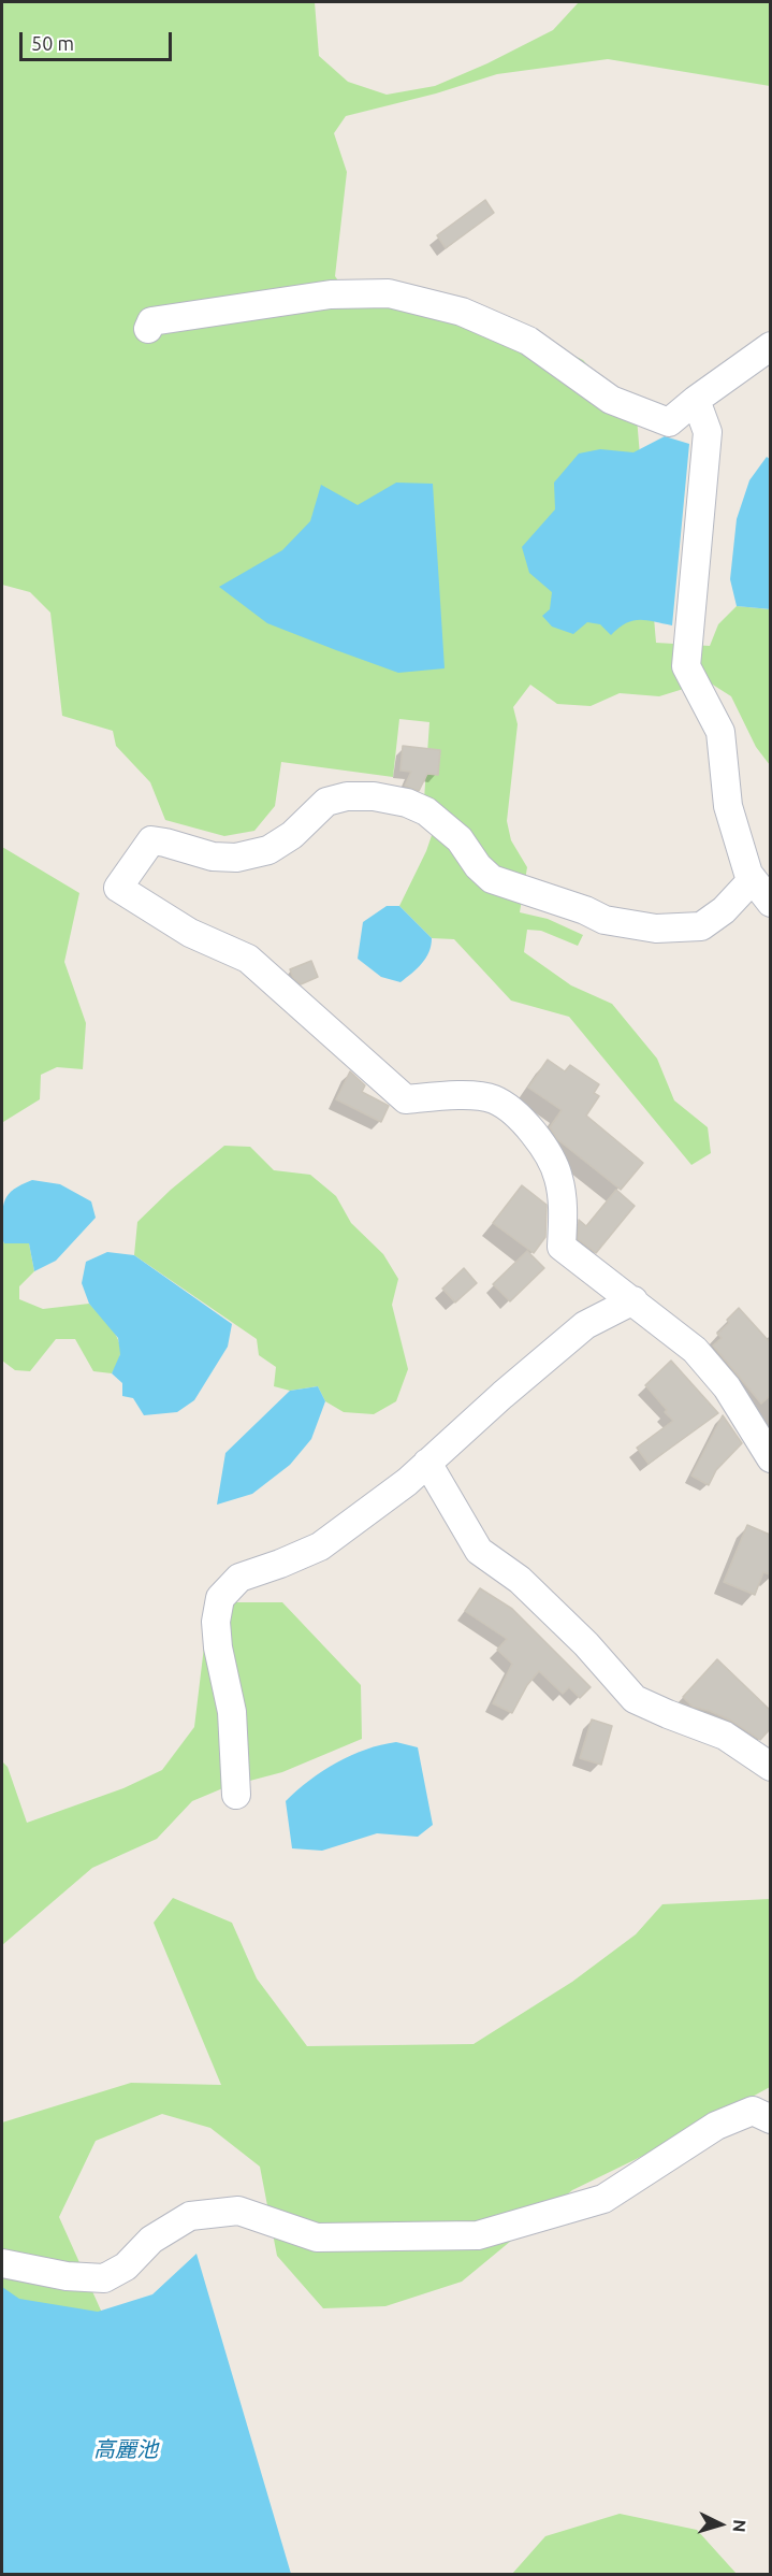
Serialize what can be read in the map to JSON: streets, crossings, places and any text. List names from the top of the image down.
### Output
{
  "water": ["高麗池"],
  "scale_bar": "50 m",
  "north": "right"
}
